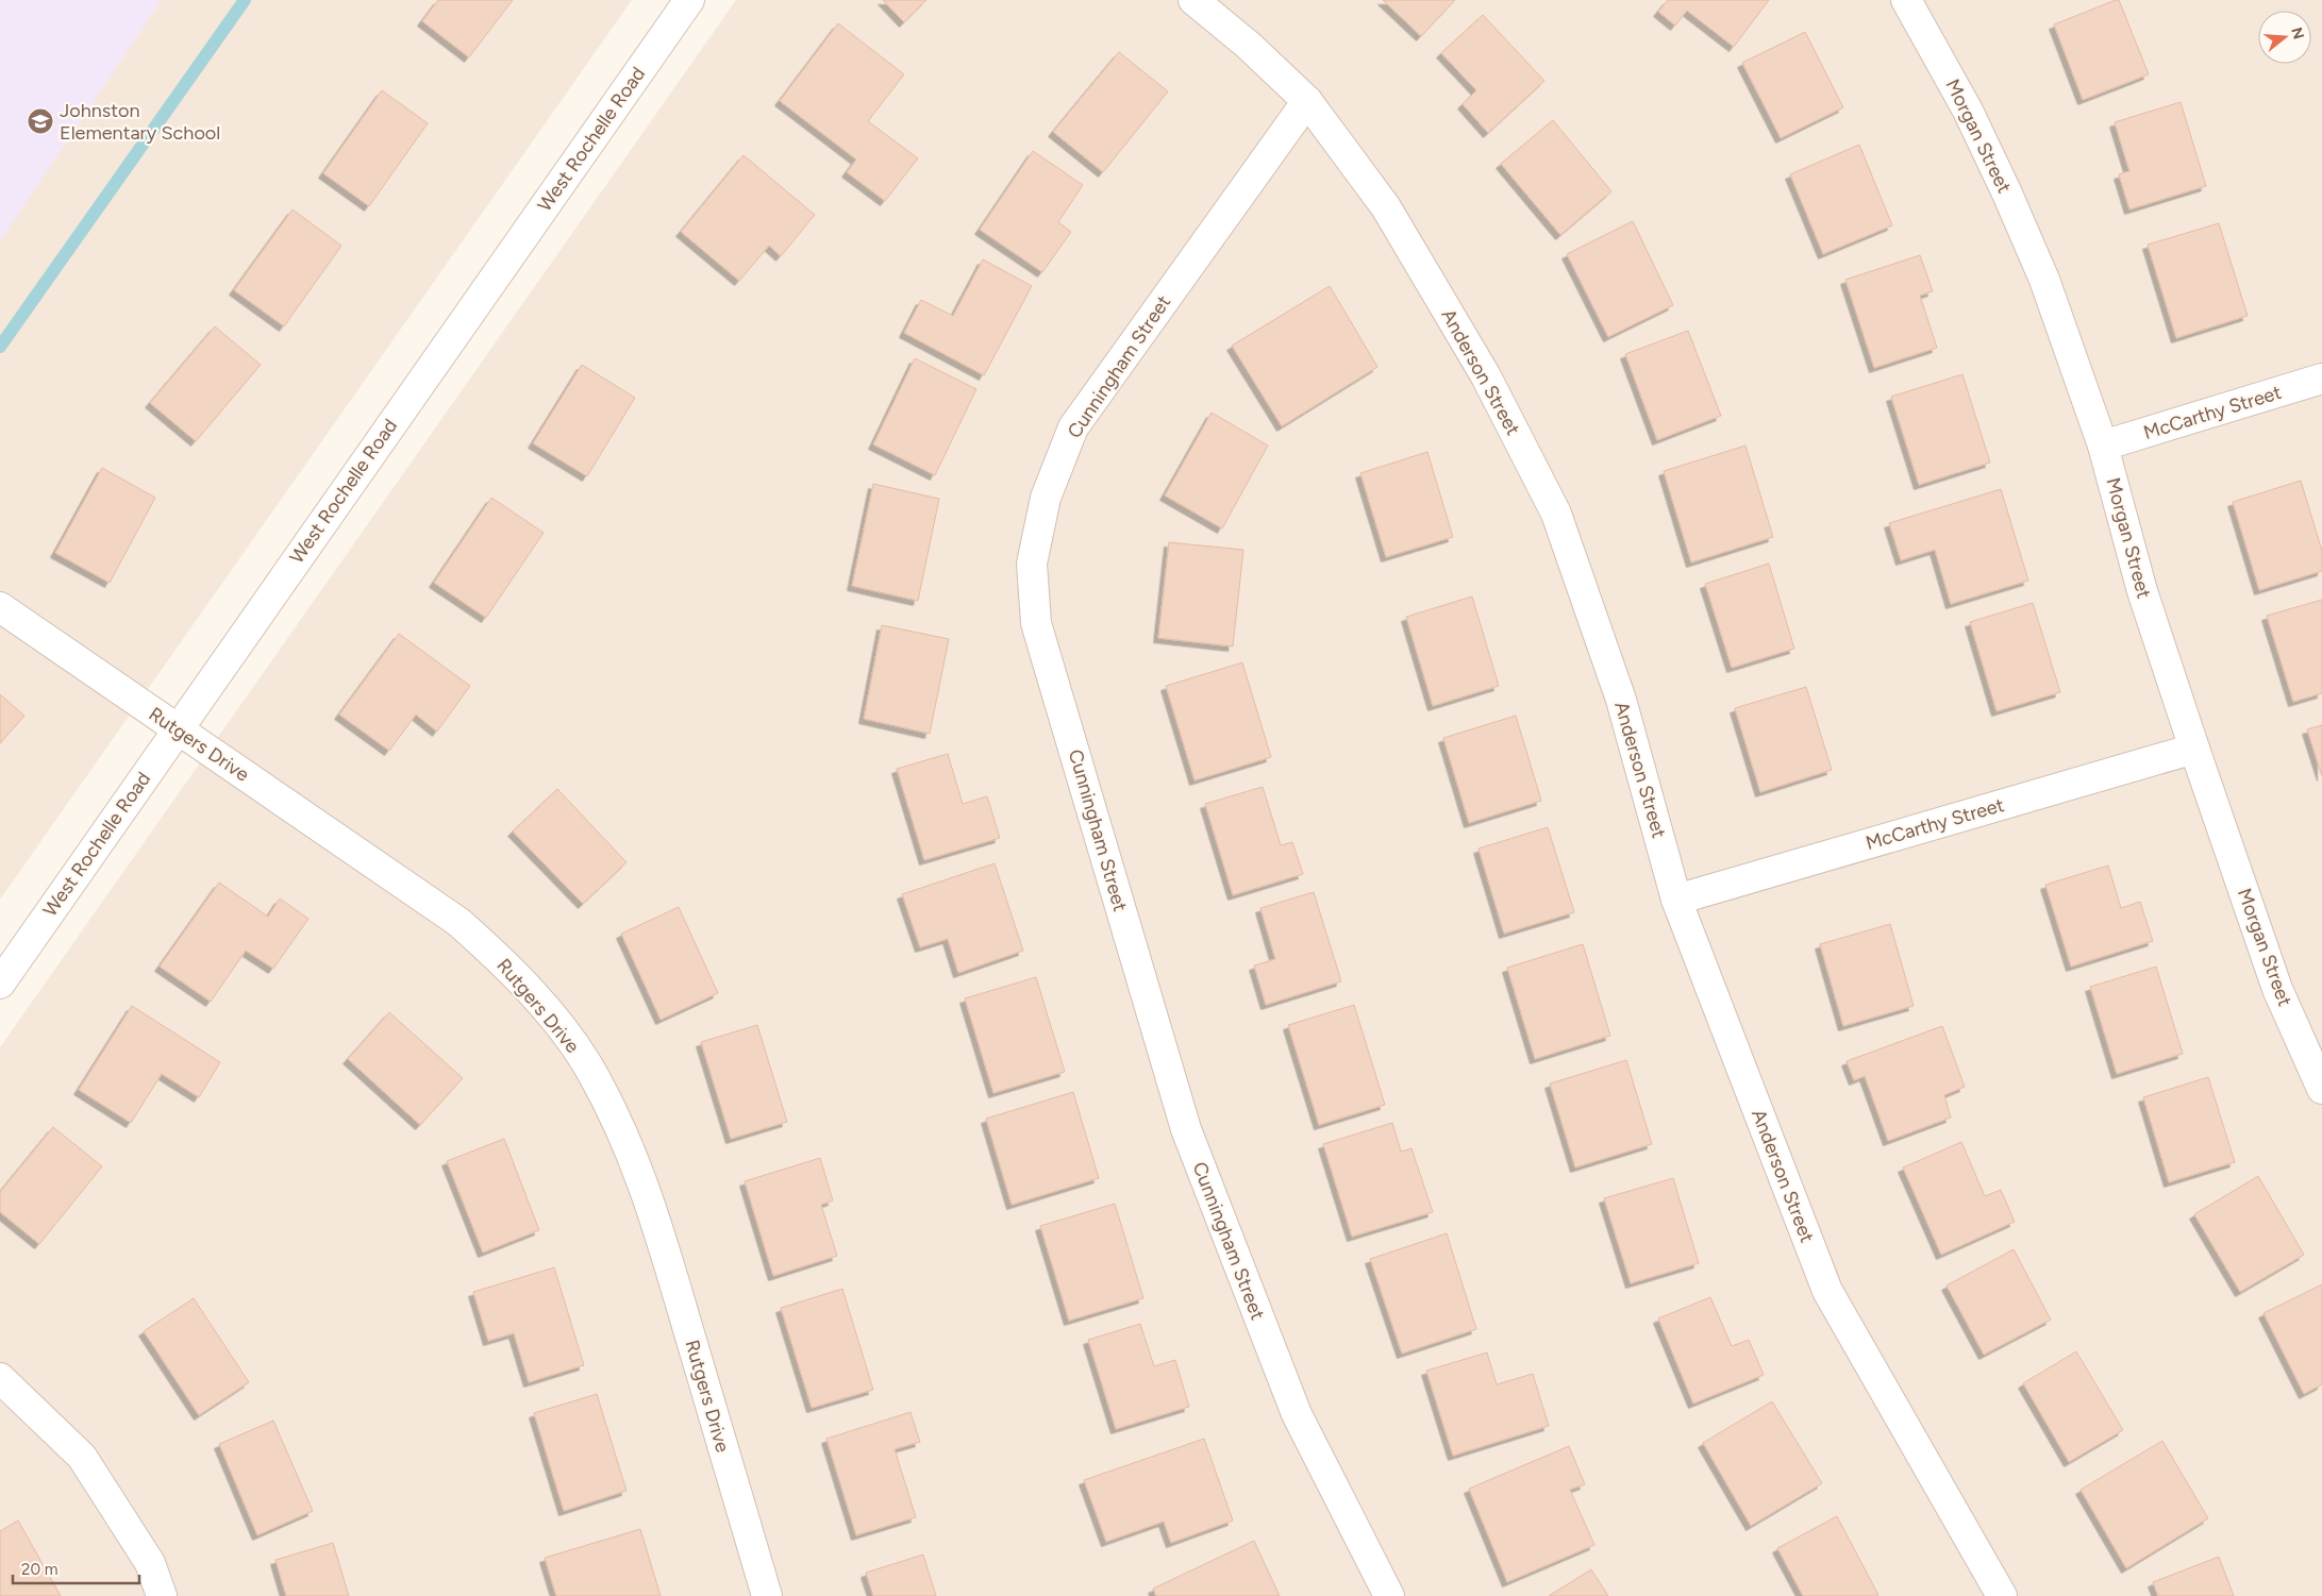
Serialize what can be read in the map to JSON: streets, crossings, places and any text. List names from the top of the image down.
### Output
{
  "streets": {
    "street": [
      "Morgan Street",
      "West Rochelle Road",
      "Cunningham Street",
      "Anderson Street",
      "McCarthy Street",
      "Rutgers Drive"
    ]
  },
  "crossings": [
    ["Morgan Street", "McCarthy Street"],
    ["West Rochelle Road", "Rutgers Drive"],
    ["Cunningham Street", "Anderson Street"],
    ["Anderson Street", "McCarthy Street"]
  ],
  "places": {
    "school or university": ["Johnston Elementary School"]
  },
  "scale_bar": "20 m",
  "north": "right"
}
